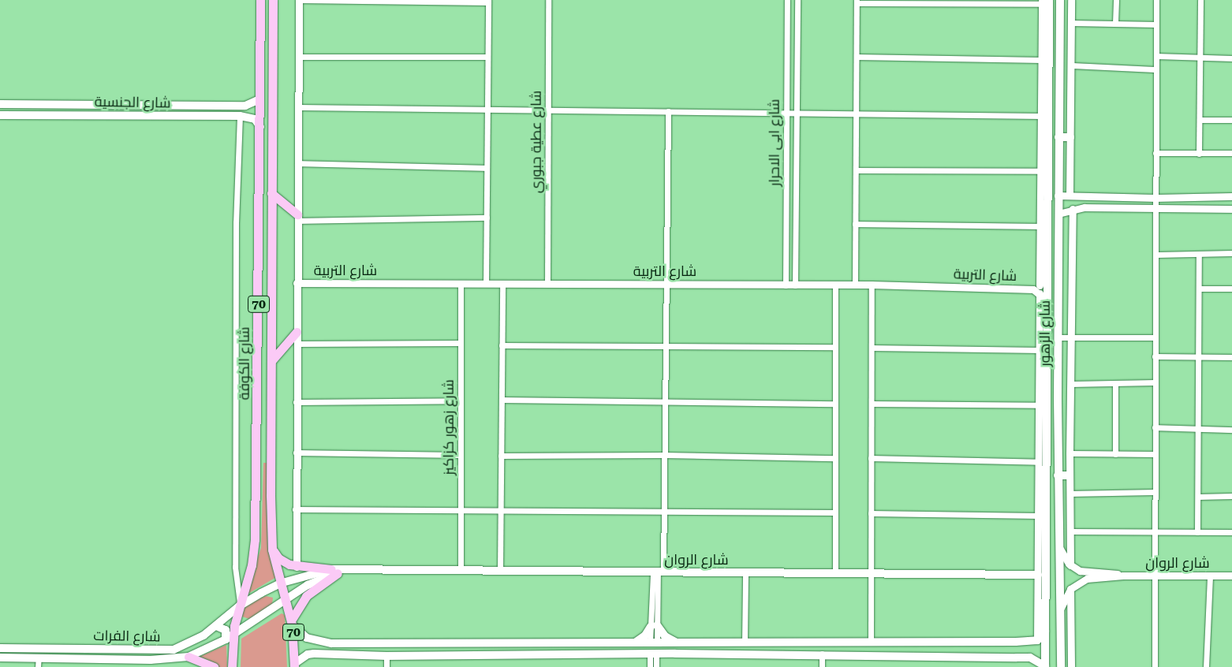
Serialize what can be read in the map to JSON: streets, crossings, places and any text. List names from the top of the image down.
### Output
{
  "streets": {
    "highway": ["70", "شارع الكوفة"],
    "main road": [
      "شارع الجنسية",
      "شارع الزهور",
      "شارع الروان",
      "شارع الفرات"
    ],
    "street": [
      "شارع عطية جبوري",
      "شارع ابی الاحرار",
      "شارع التربية",
      "شارع زهور كزاكيز"
    ]
  },
  "crossings": [
    ["شارع الجنسية", "شارع الكوفة"],
    ["شارع عطية جبوري", "شارع التربية"],
    ["شارع ابی الاحرار", "شارع التربية"],
    ["شارع التربية", "شارع زهور كزاكيز"],
    ["70", "شارع الكوفة"],
    ["70", "شارع الروان"],
    ["70", "شارع الفرات"],
    ["شارع الكوفة", "شارع الروان"],
    ["شارع الكوفة", "شارع الفرات"],
    ["شارع زهور كزاكيز", "شارع الروان"],
    ["شارع الروان", "شارع الفرات"]
  ]
}
